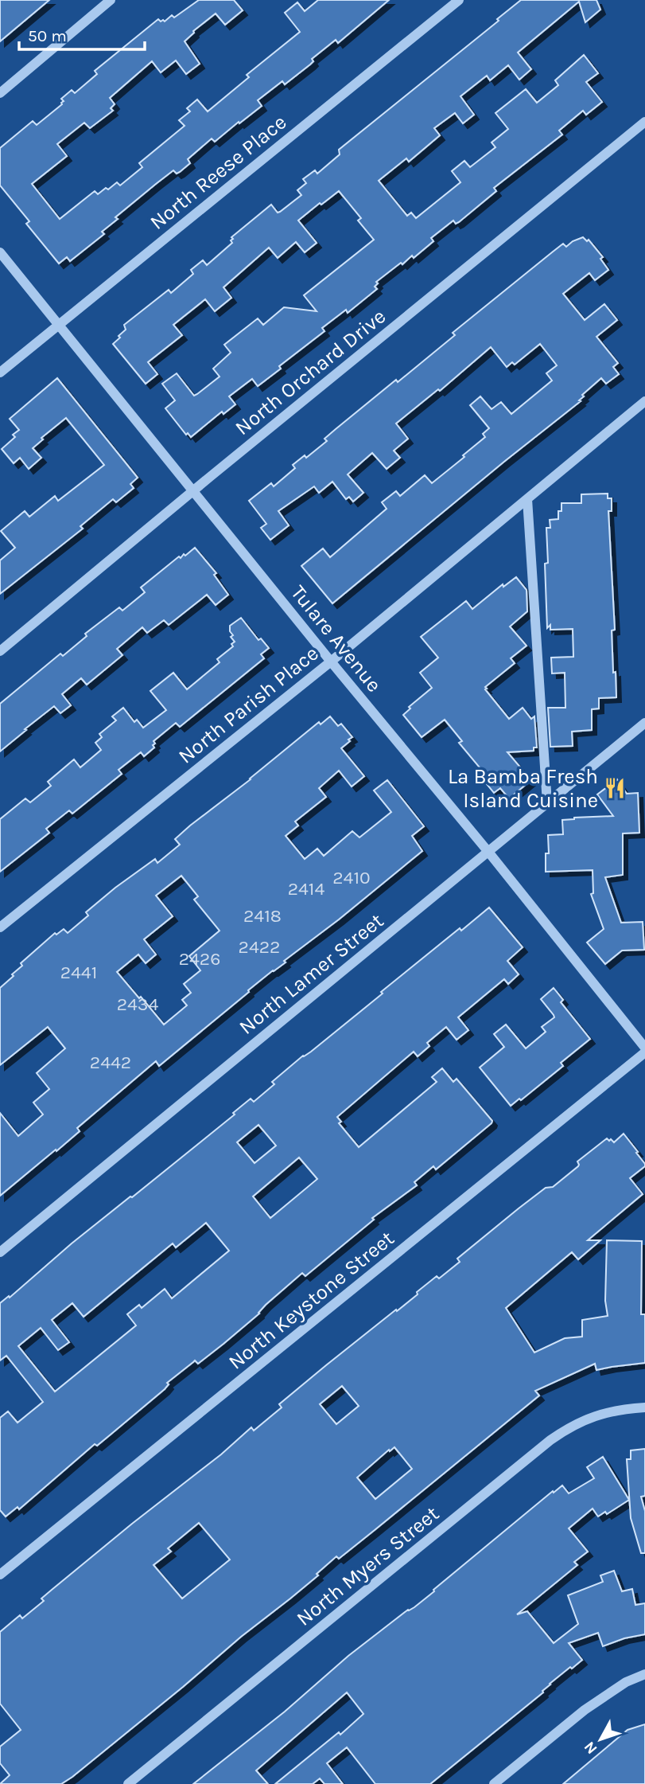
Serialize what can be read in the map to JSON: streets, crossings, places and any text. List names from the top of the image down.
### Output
{
  "streets": {
    "street": [
      "North Reese Place",
      "North Orchard Drive",
      "Tulare Avenue",
      "North Parish Place",
      "North Lamer Street",
      "North Keystone Street",
      "North Myers Street"
    ]
  },
  "crossings": [
    ["North Reese Place", "Tulare Avenue"],
    ["North Orchard Drive", "Tulare Avenue"],
    ["Tulare Avenue", "North Parish Place"],
    ["Tulare Avenue", "North Lamer Street"]
  ],
  "places": {
    "restaurant": ["La Bamba Fresh Island Cuisine"]
  },
  "house_numbers": [
    "2410",
    "2414",
    "2418",
    "2422",
    "2426",
    "2441",
    "2434",
    "2442"
  ],
  "scale_bar": "50 m",
  "north": "bottom left"
}
